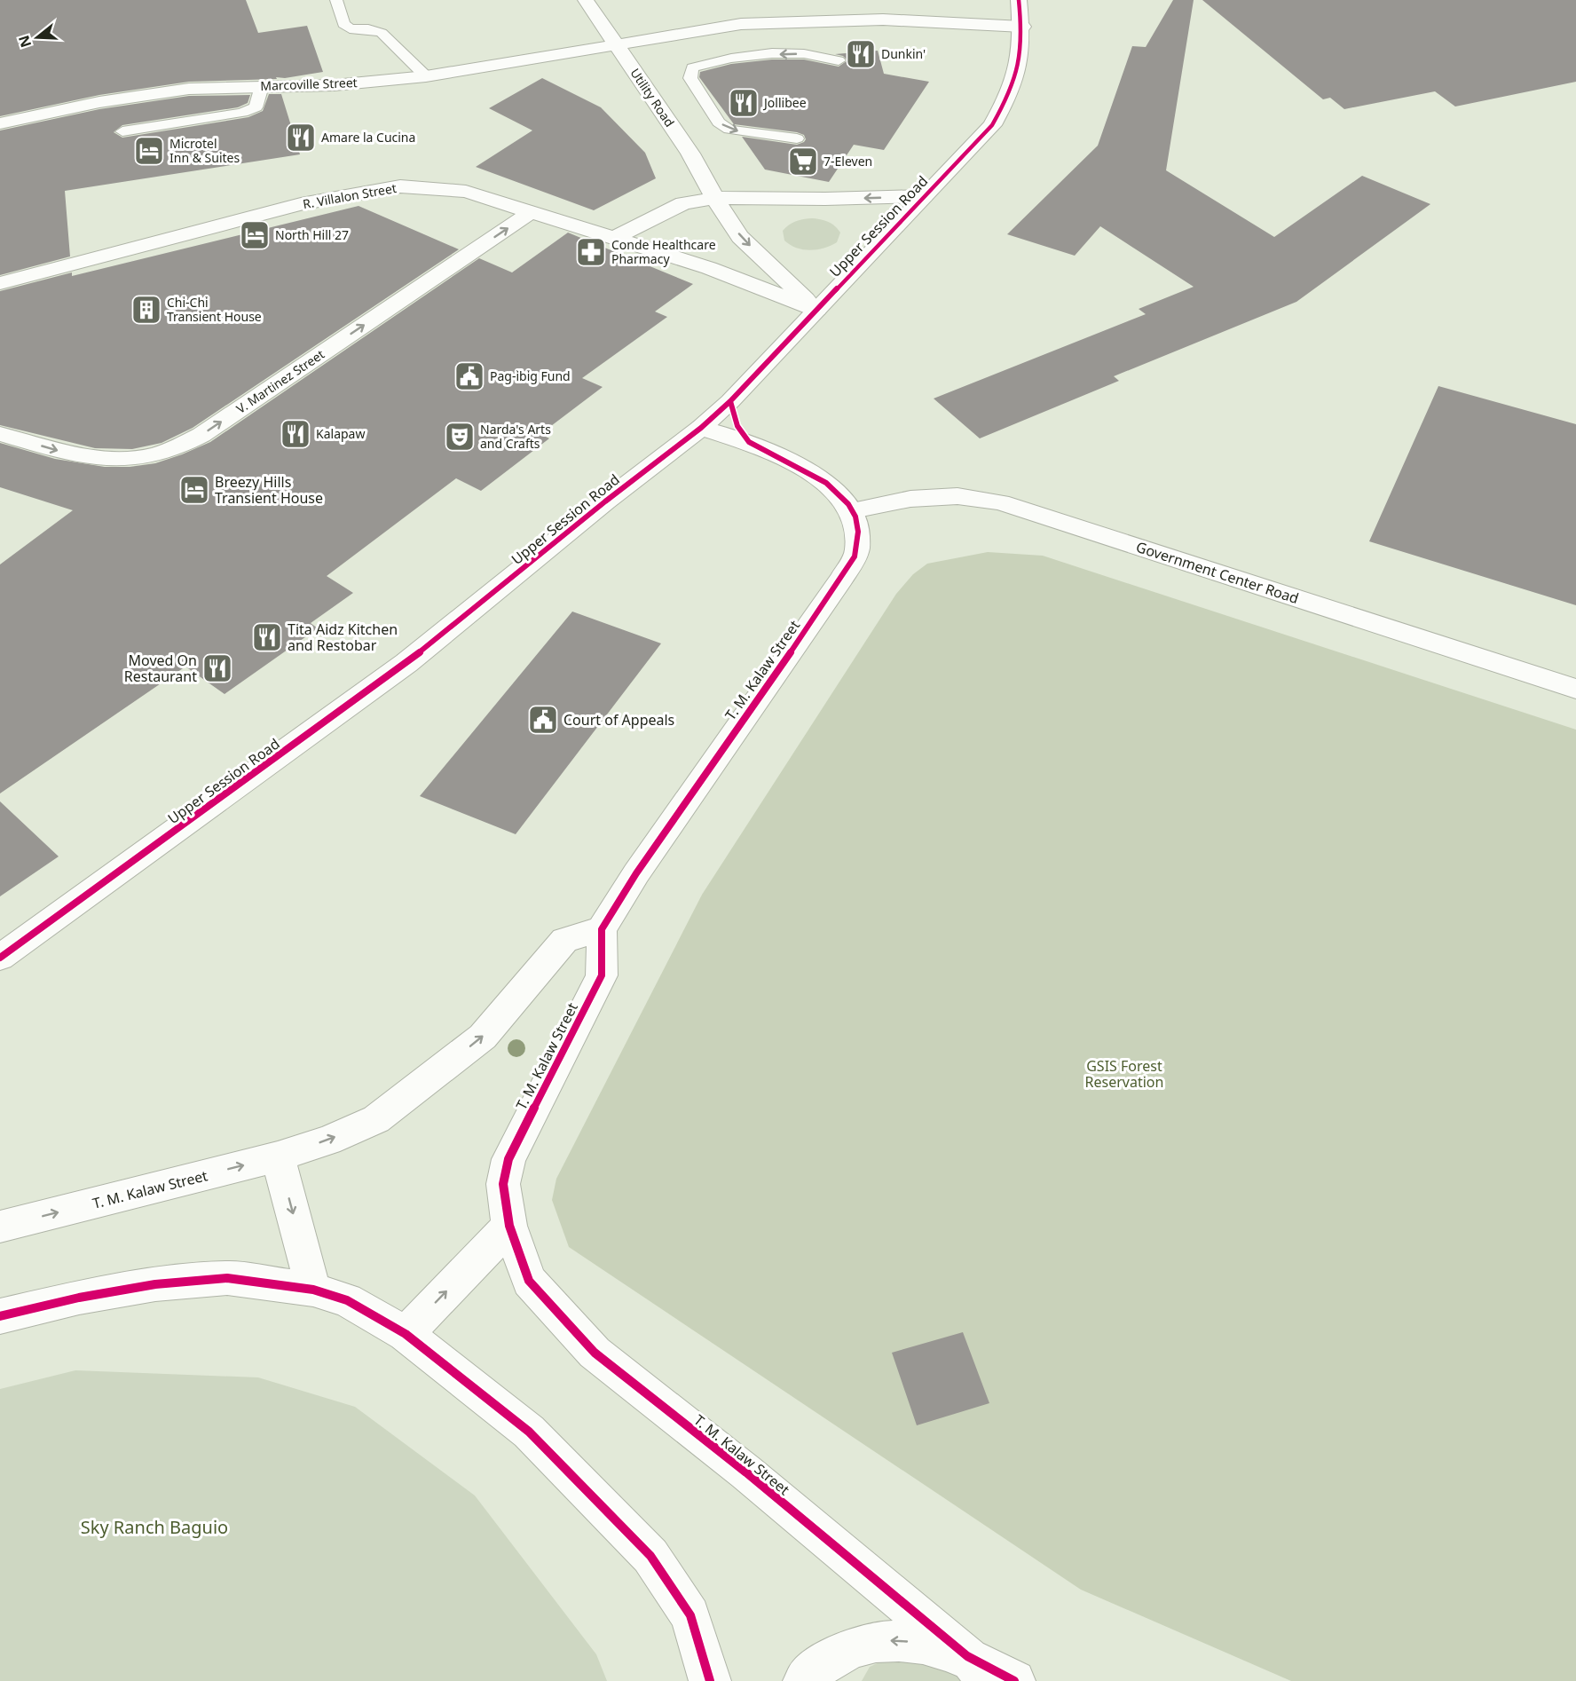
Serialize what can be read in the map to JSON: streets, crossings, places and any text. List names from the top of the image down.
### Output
{
  "streets": {
    "street": [
      "Marcoville Street",
      "Utility Road",
      "R. Villalon Street",
      "Upper Session Road",
      "V. Martinez Street",
      "Government Center Road",
      "T. M. Kalaw Street"
    ]
  },
  "crossings": [
    ["Marcoville Street", "Utility Road"],
    ["Marcoville Street", "Upper Session Road"],
    ["Utility Road", "R. Villalon Street"],
    ["Utility Road", "Upper Session Road"],
    ["R. Villalon Street", "Upper Session Road"],
    ["R. Villalon Street", "V. Martinez Street"],
    ["Upper Session Road", "T. M. Kalaw Street"],
    ["Government Center Road", "T. M. Kalaw Street"]
  ],
  "one_way": ["Utility Road", "V. Martinez Street"],
  "parks": ["GSIS Forest Reservation", "Sky Ranch Baguio"],
  "places": {
    "restaurant": [
      "Dunkin'",
      "Jollibee",
      "Amare la Cucina",
      "Kalapaw",
      "Tita Aidz Kitchen and Restobar",
      "Moved On Restaurant"
    ],
    "hotel": ["Microtel Inn & Suites", "North Hill 27", "Breezy Hills Transient House"],
    "supermarket": ["7-Eleven"],
    "pharmacy": ["Conde Healthcare Pharmacy"],
    "building": ["Chi-Chi Transient House"],
    "public building": ["Pag-ibig Fund", "Court of Appeals"],
    "theatre": ["Narda's Arts and Crafts"]
  },
  "north": "left"
}
